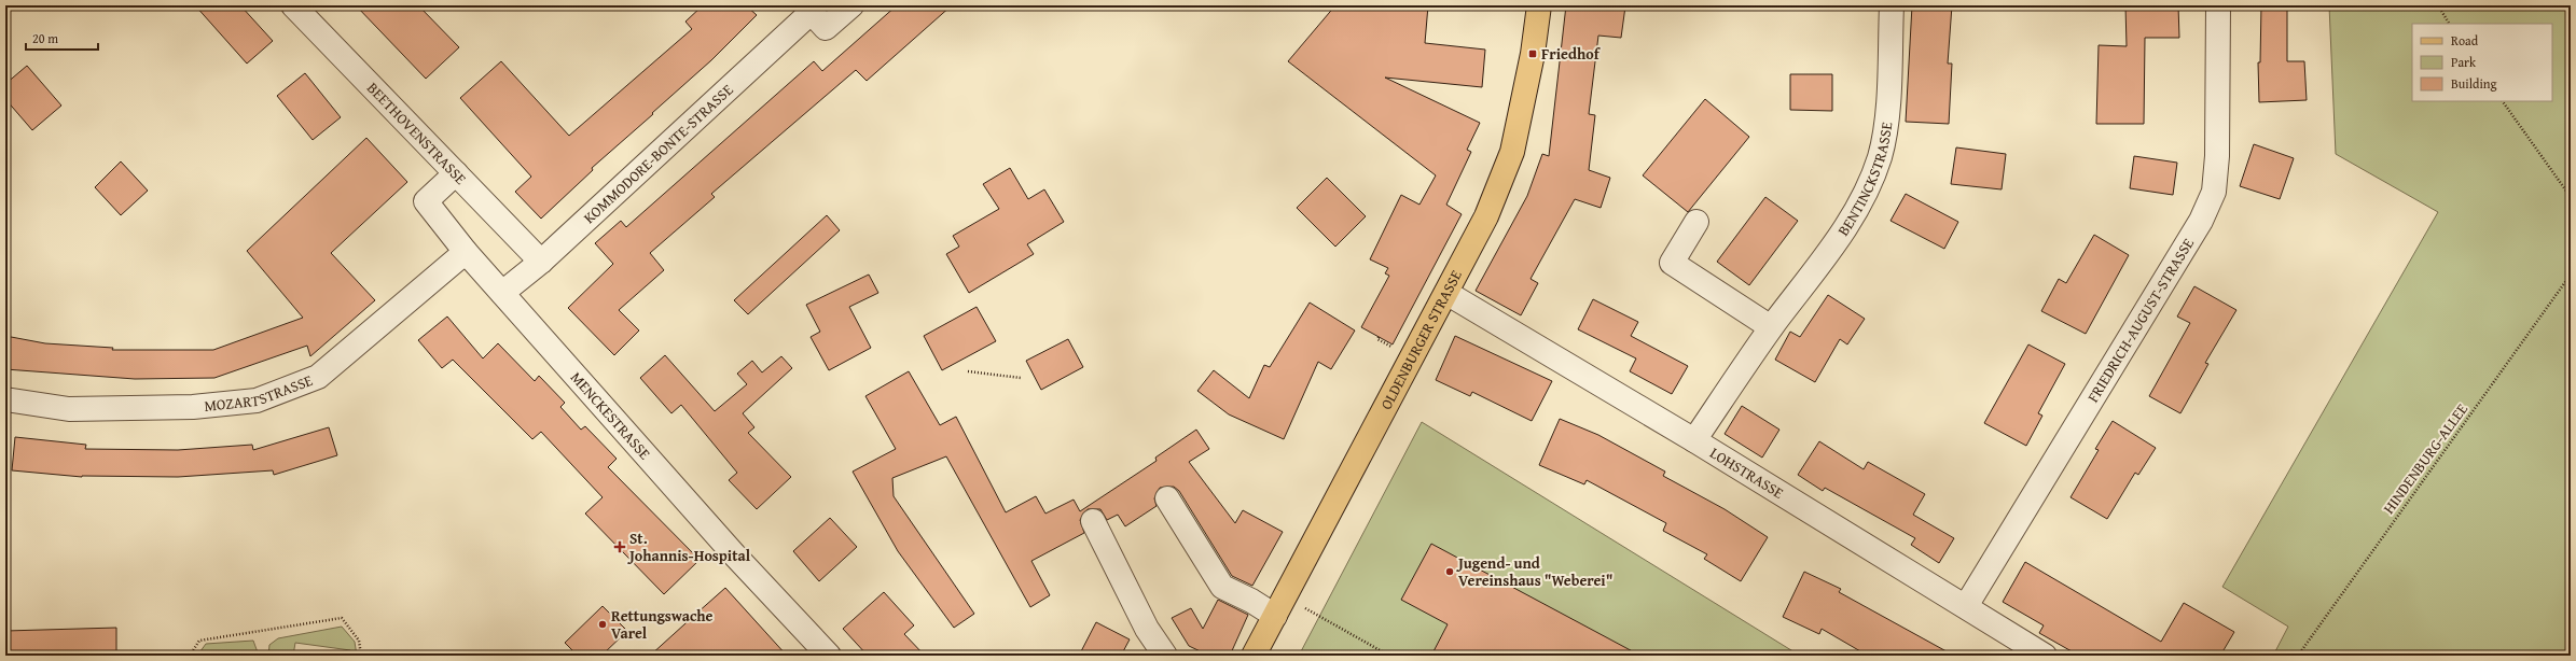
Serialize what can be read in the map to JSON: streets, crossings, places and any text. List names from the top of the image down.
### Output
{
  "streets": {
    "main road": ["OLDENBURGER STRASSE"],
    "street": [
      "BEETHOVENSTRASSE",
      "KOMMODORE-BONTE-STRASSE",
      "BENTINCKSTRASSE",
      "FRIEDRICH-AUGUST-STRASSE",
      "MOZARTSTRASSE",
      "MENCKESTRASSE",
      "LOHSTRASSE"
    ],
    "path": ["HINDENBURG-ALLEE"]
  },
  "crossings": [
    ["BEETHOVENSTRASSE", "KOMMODORE-BONTE-STRASSE"],
    ["BEETHOVENSTRASSE", "MENCKESTRASSE"],
    ["KOMMODORE-BONTE-STRASSE", "MENCKESTRASSE"],
    ["BENTINCKSTRASSE", "LOHSTRASSE"],
    ["FRIEDRICH-AUGUST-STRASSE", "LOHSTRASSE"],
    ["OLDENBURGER STRASSE", "LOHSTRASSE"],
    ["MOZARTSTRASSE", "MENCKESTRASSE"]
  ],
  "places": {
    "transit": ["Friedhof"],
    "health": ["St. Johannis-Hospital"],
    "other": ["Jugend- und Vereinshaus \"Weberei\"", "Rettungswache Varel"]
  },
  "legend": ["Road", "Park", "Building"],
  "scale_bar": "20 m"
}
